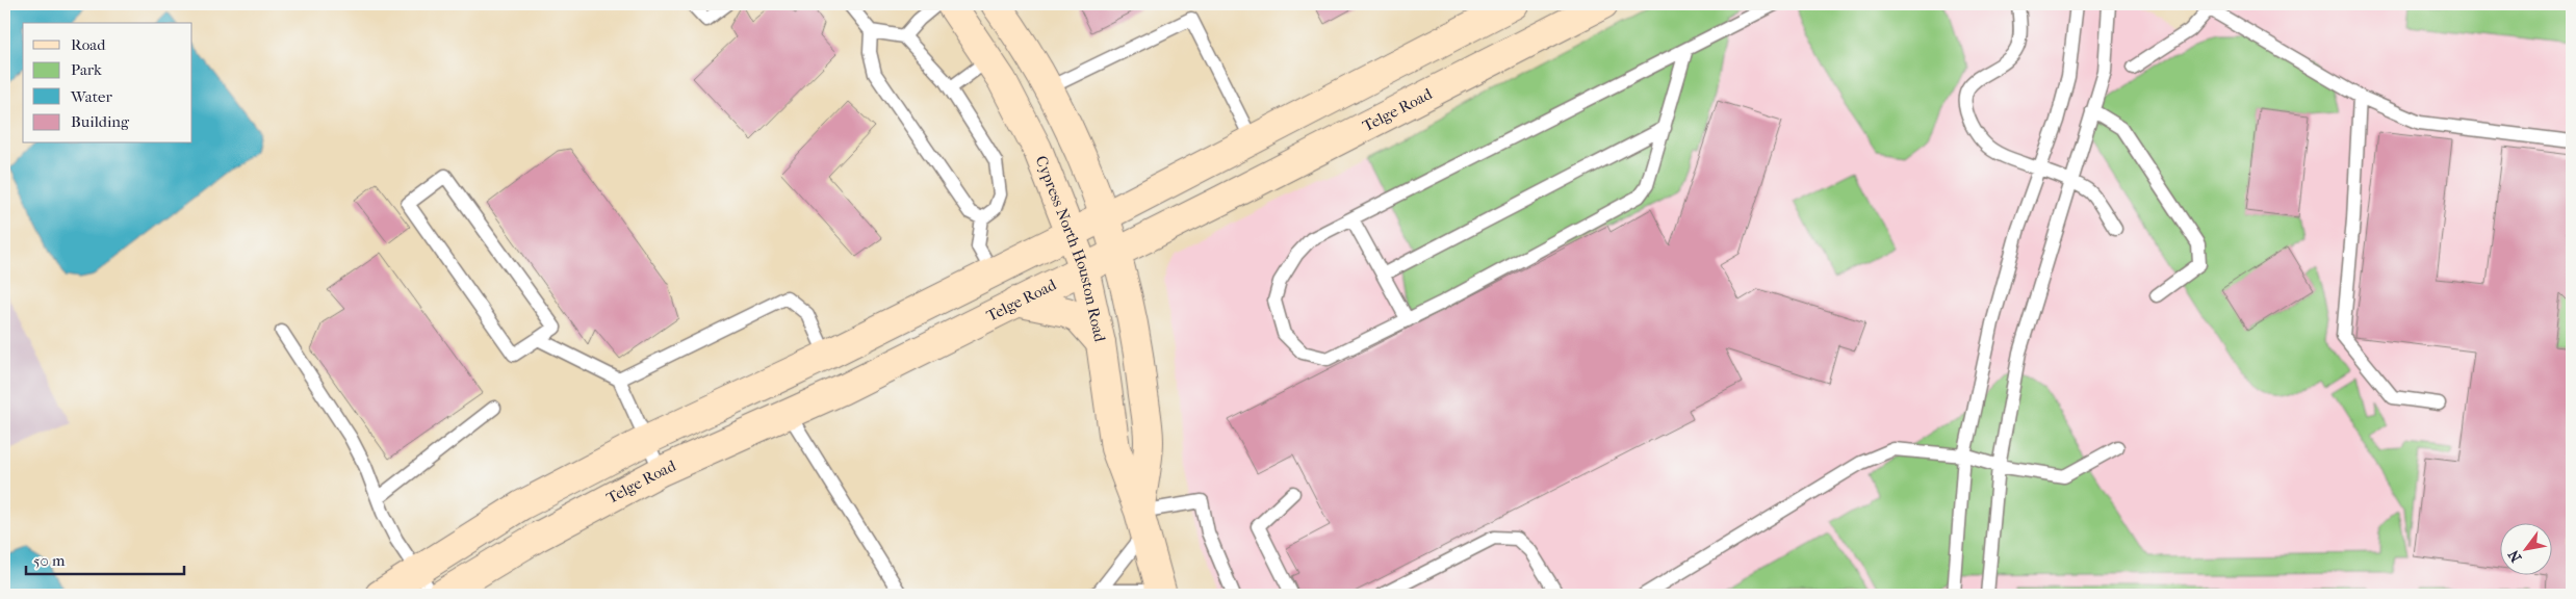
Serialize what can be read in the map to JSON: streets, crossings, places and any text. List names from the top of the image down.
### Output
{
  "streets": {
    "main road": ["Telge Road", "Cypress North Houston Road"]
  },
  "crossings": [
    ["Telge Road", "Cypress North Houston Road"]
  ],
  "legend": [
    "Road",
    "Park",
    "Water",
    "Building"
  ],
  "scale_bar": "50 m",
  "north": "bottom left"
}
